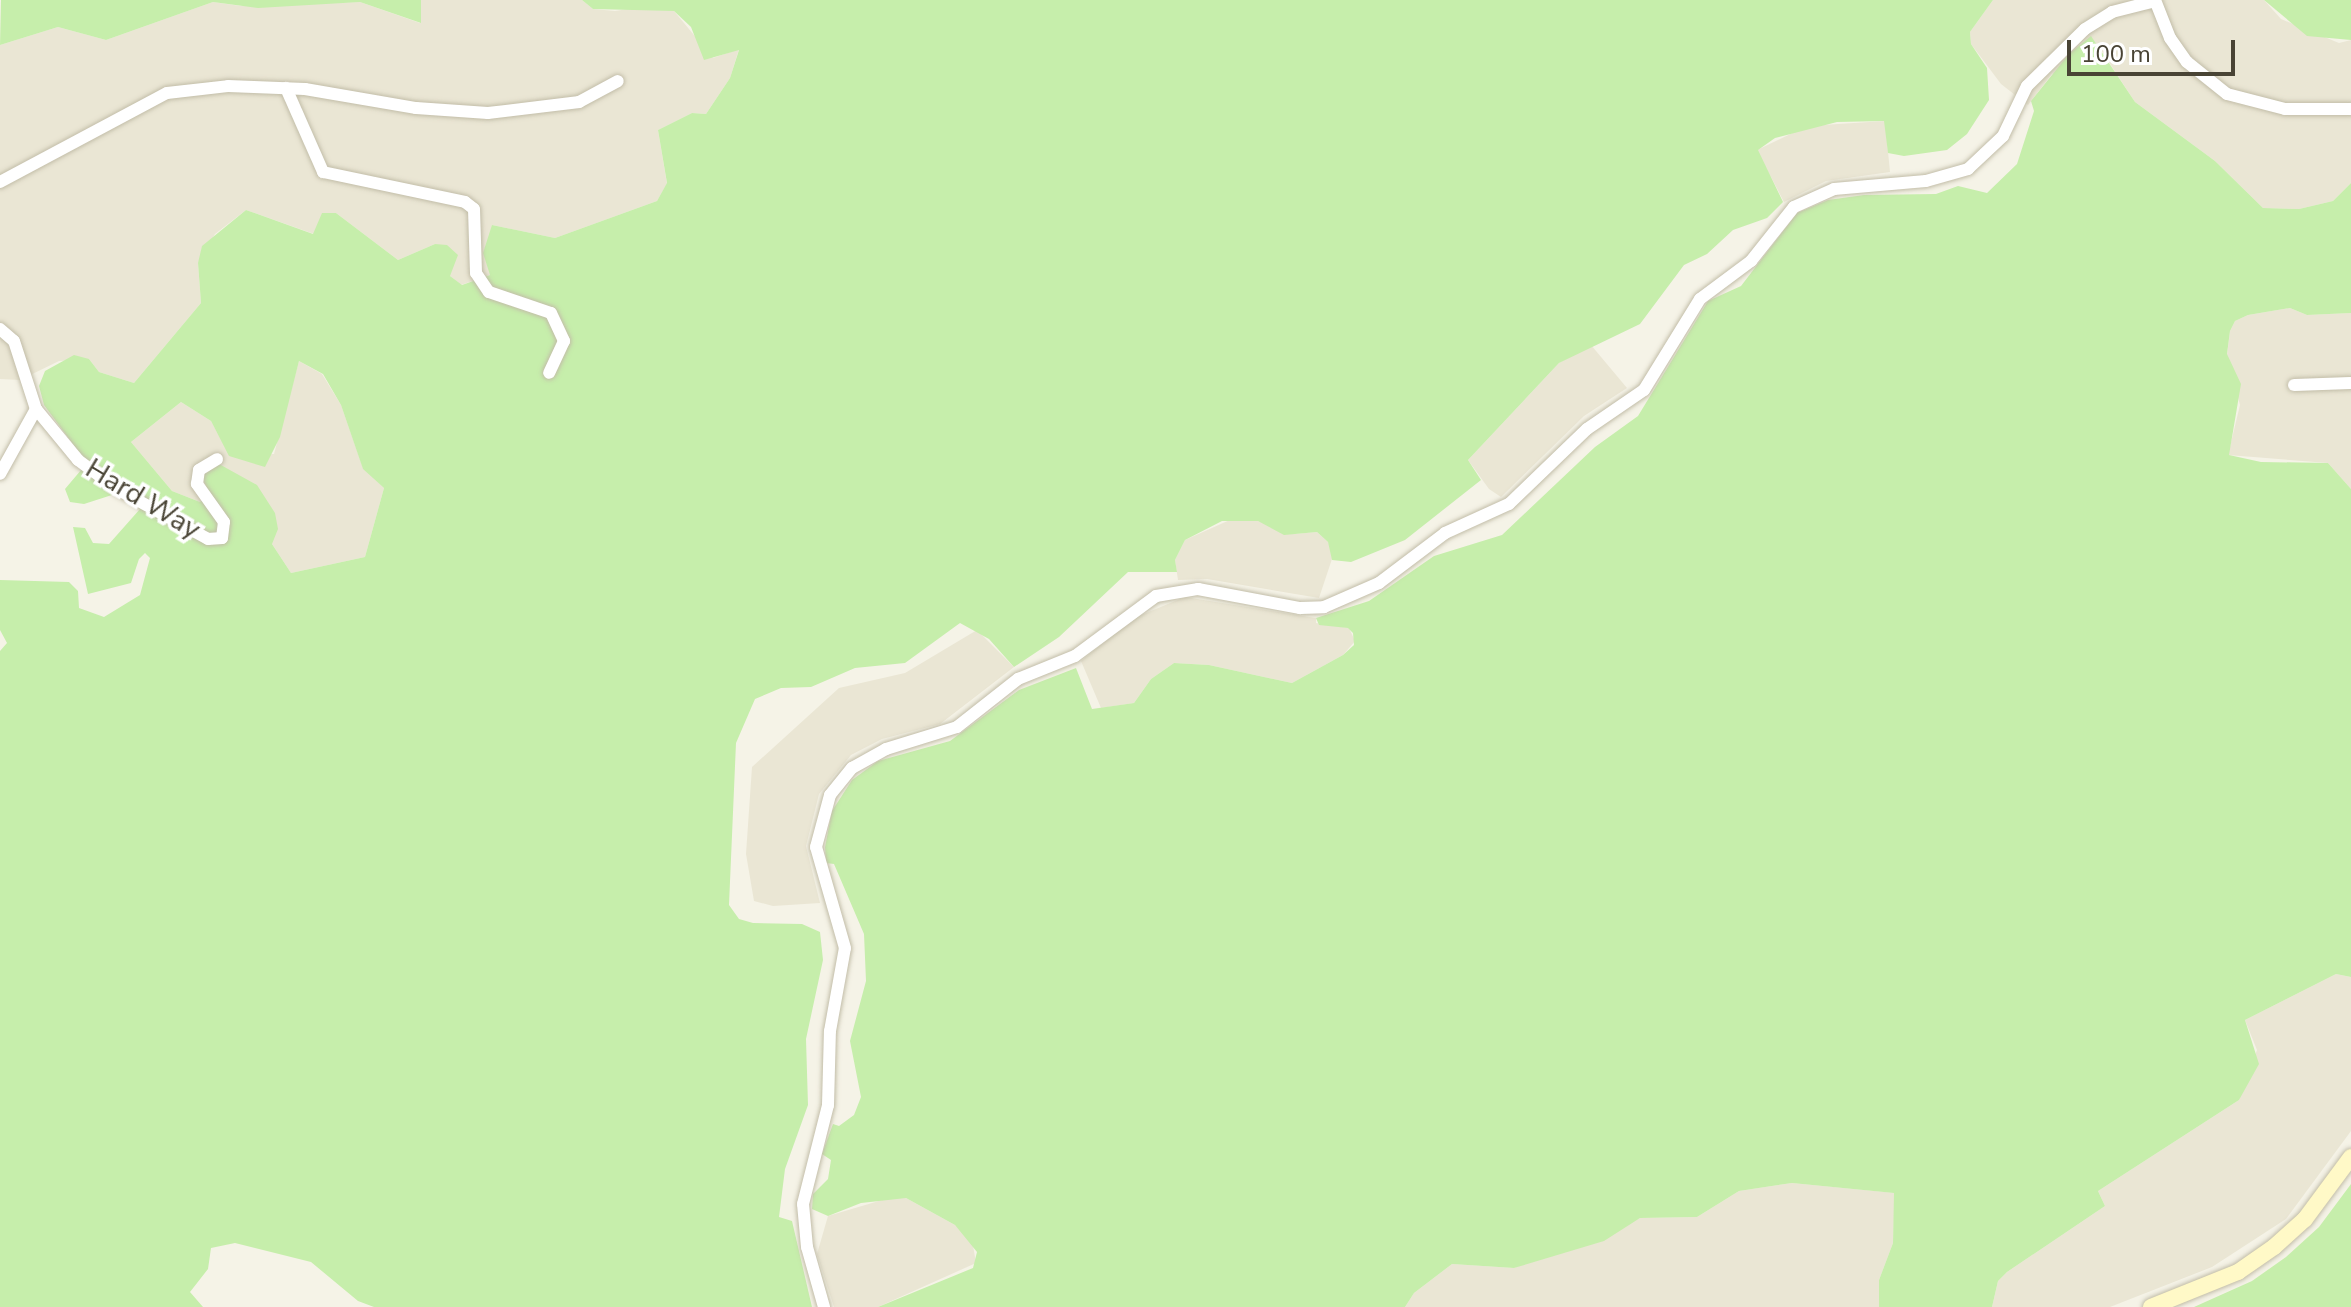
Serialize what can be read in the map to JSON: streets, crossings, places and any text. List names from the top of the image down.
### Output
{
  "streets": {
    "street": ["Hard Way"]
  },
  "scale_bar": "100 m"
}
